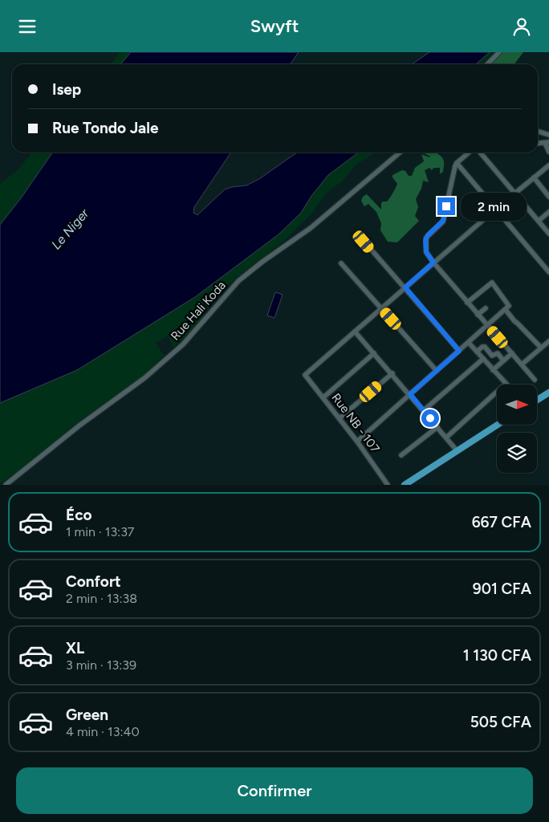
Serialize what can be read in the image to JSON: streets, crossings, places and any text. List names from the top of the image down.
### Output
{
  "streets": {
    "street": ["Rue Hali Koda", "Rue NB - 107"]
  },
  "water": ["Le Niger"],
  "north": "right",
  "page": {
    "header": "Swyft",
    "banner": ["Isep", "Rue Tondo Jale"],
    "bubble": "2 min",
    "list": [
      {
        "name": "Éco",
        "note": "1 min · 13:37",
        "value": "667 CFA"
      },
      {
        "name": "Confort",
        "note": "2 min · 13:38",
        "value": "901 CFA"
      },
      {
        "name": "XL",
        "note": "3 min · 13:39",
        "value": "1 130 CFA"
      },
      {
        "name": "Green",
        "note": "4 min · 13:40",
        "value": "505 CFA"
      }
    ],
    "buttons": "Confirmer"
  }
}
